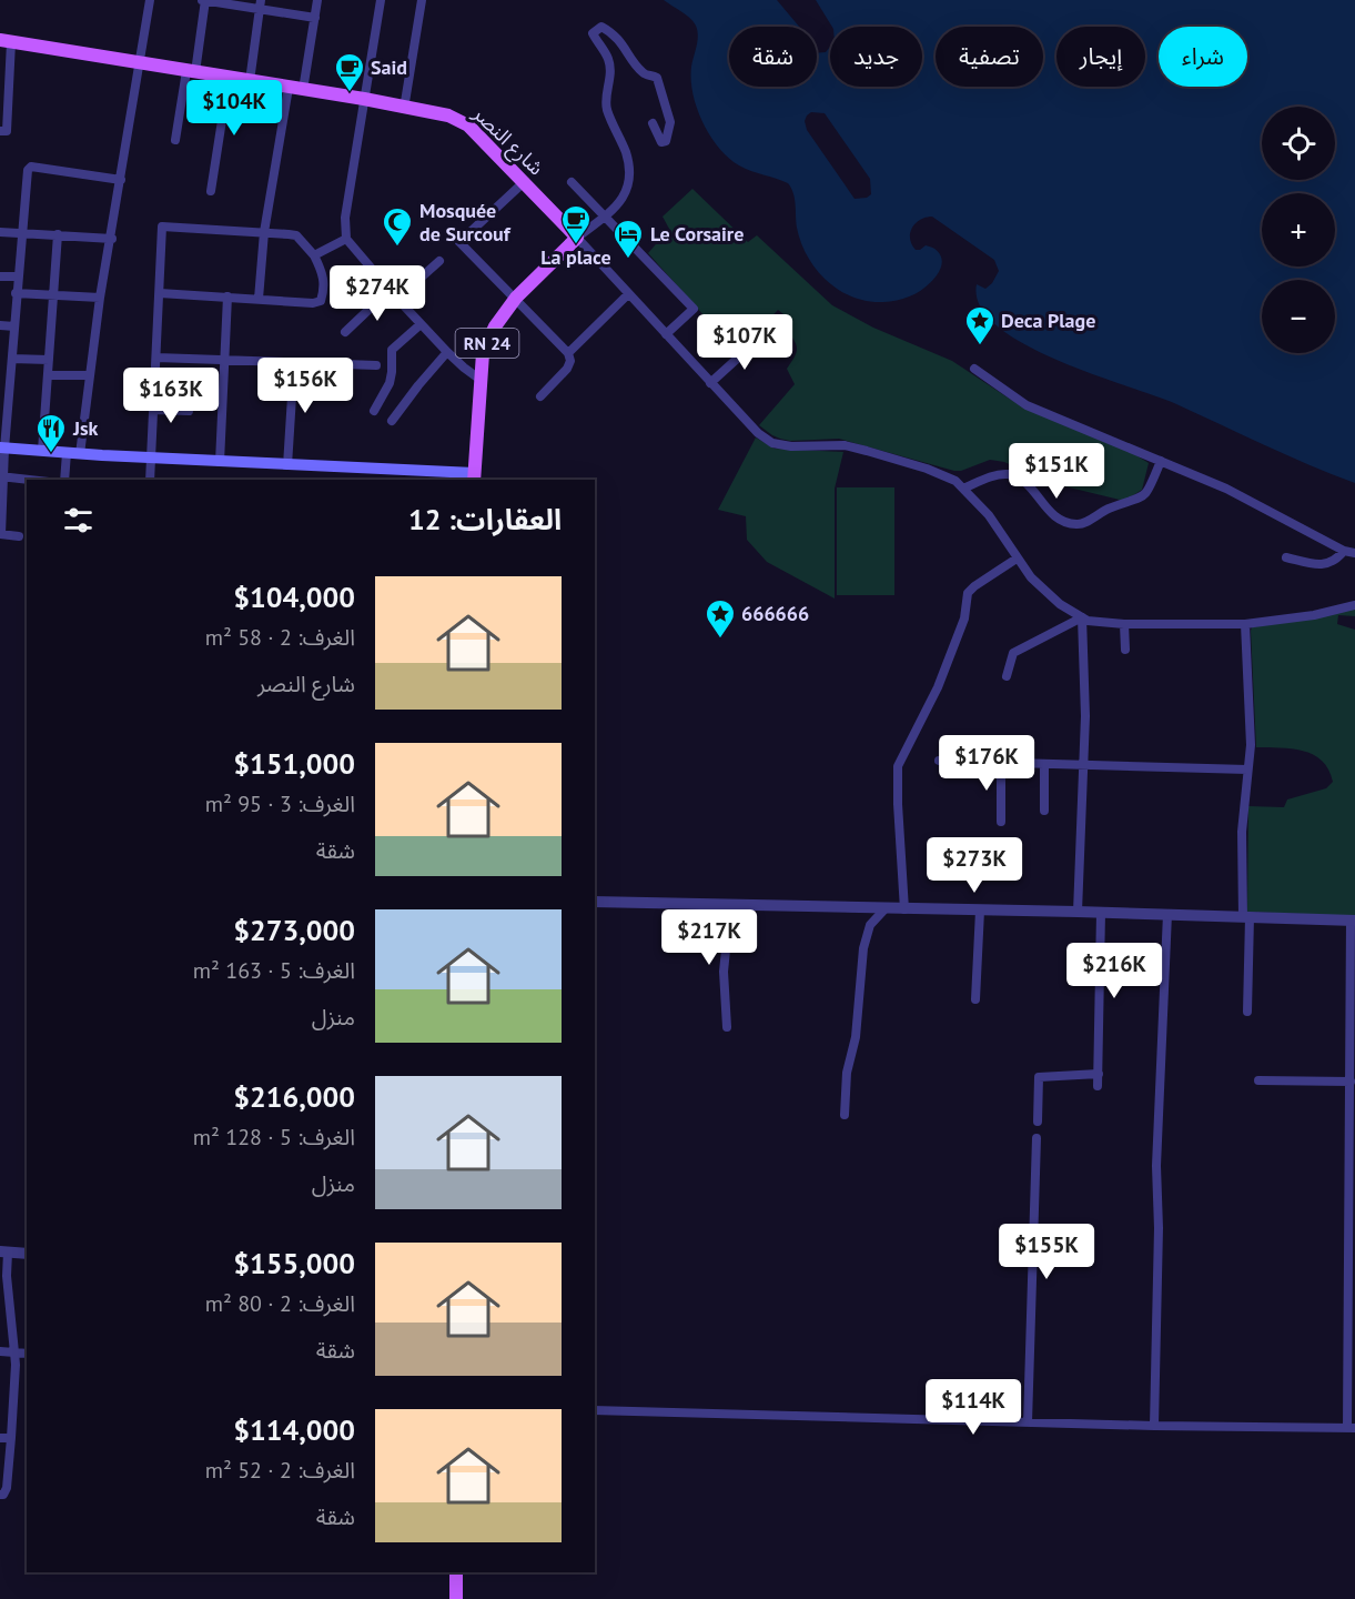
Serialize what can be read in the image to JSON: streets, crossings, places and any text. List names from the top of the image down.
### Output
{
  "streets": {
    "main road": ["شارع النصر", "RN 24"]
  },
  "crossings": [
    ["شارع النصر", "RN 24"]
  ],
  "places": {
    "cafe": ["Said", "La place"],
    "mosque": ["Mosquée de Surcouf"],
    "hotel": ["Le Corsaire"],
    "place": ["Deca Plage", "666666"],
    "restaurant": ["Jsk"]
  },
  "page": {
    "chip": [
      "شراء",
      "إيجار",
      "تصفية",
      "جديد",
      "شقة"
    ],
    "price": [
      "$104K",
      "$274K",
      "$107K",
      "$156K",
      "$163K",
      "$151K",
      "$176K",
      "$273K",
      "$217K",
      "$216K",
      "$155K",
      "$114K"
    ],
    "map_buttons": ["+", "−"],
    "heading": "العقارات: 12",
    "list": [
      {
        "name": "$104,000",
        "note": "الغرف: 2 · 58 m² · شارع النصر"
      },
      {
        "name": "$151,000",
        "note": "الغرف: 3 · 95 m² · شقة"
      },
      {
        "name": "$273,000",
        "note": "الغرف: 5 · 163 m² · منزل"
      },
      {
        "name": "$216,000",
        "note": "الغرف: 5 · 128 m² · منزل"
      },
      {
        "name": "$155,000",
        "note": "الغرف: 2 · 80 m² · شقة"
      },
      {
        "name": "$114,000",
        "note": "الغرف: 2 · 52 m² · شقة"
      }
    ]
  }
}
